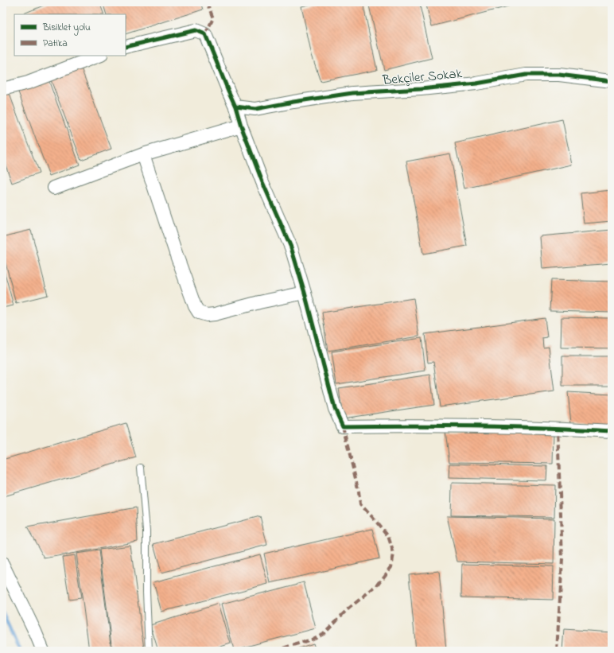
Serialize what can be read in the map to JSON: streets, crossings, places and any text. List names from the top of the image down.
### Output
{
  "streets": {
    "street": ["Bekçiler Sokak"]
  },
  "legend": ["Bisiklet yolu", "Patika"]
}
